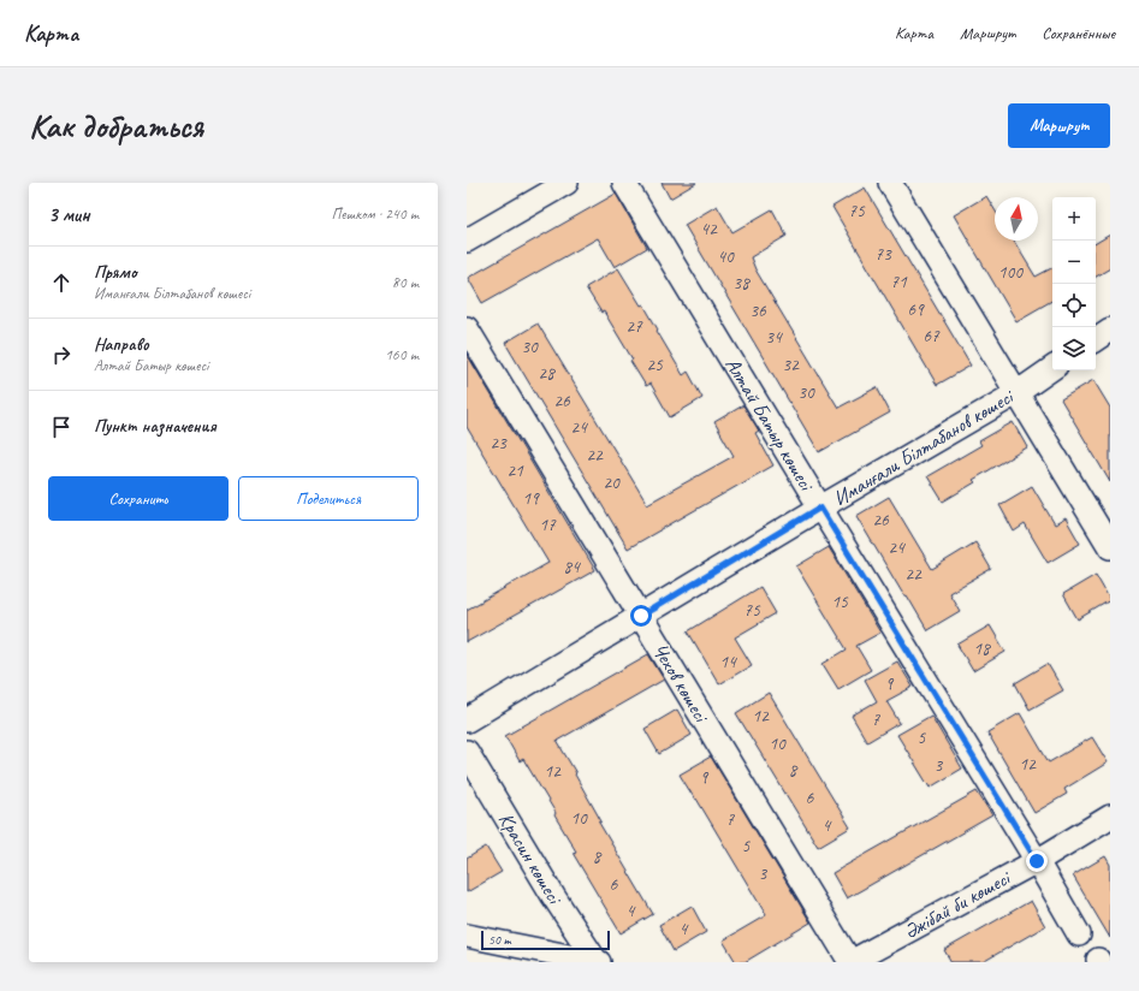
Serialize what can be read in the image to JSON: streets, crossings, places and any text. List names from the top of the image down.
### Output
{
  "streets": {
    "street": [
      "Алтай Батыр көшесі",
      "Иманғали Білтабанов көшесі",
      "Чехов көшесі",
      "Красин көшесі",
      "Әжібай би көшесі"
    ]
  },
  "crossings": [
    ["Алтай Батыр көшесі", "Иманғали Білтабанов көшесі"],
    ["Алтай Батыр көшесі", "Әжібай би көшесі"],
    ["Иманғали Білтабанов көшесі", "Чехов көшесі"],
    ["Чехов көшесі", "Әжібай би көшесі"]
  ],
  "house_numbers": [
    "75",
    "42",
    "73",
    "40",
    "100",
    "71",
    "38",
    "69",
    "36",
    "27",
    "67",
    "34",
    "30",
    "25",
    "32",
    "28",
    "30",
    "26",
    "24",
    "23",
    "22",
    "21",
    "20",
    "19",
    "26",
    "17",
    "24",
    "84",
    "22",
    "15",
    "75",
    "18",
    "14",
    "9",
    "12",
    "7",
    "5",
    "10",
    "12",
    "3",
    "8",
    "12",
    "9",
    "6",
    "10",
    "7",
    "4",
    "5",
    "8",
    "3",
    "6",
    "4",
    "4"
  ],
  "scale_bar": "50 m",
  "north": "top",
  "page": {
    "header": "Карта",
    "nav": ["Карта", "Маршрут", "Сохранённые"],
    "buttons": [
      "Маршрут",
      ["Сохранить", "Поделиться"]
    ],
    "title": "Как добраться",
    "heading": ["3 мин", "Пешком · 240 m"],
    "map_buttons": ["+", "−"],
    "list": [
      ["Прямо", "Иманғали Білтабанов көшесі", "80 m"],
      ["Направо", "Алтай Батыр көшесі", "160 m"],
      "Пункт назначения"
    ],
    "scale": "50 m"
  }
}
